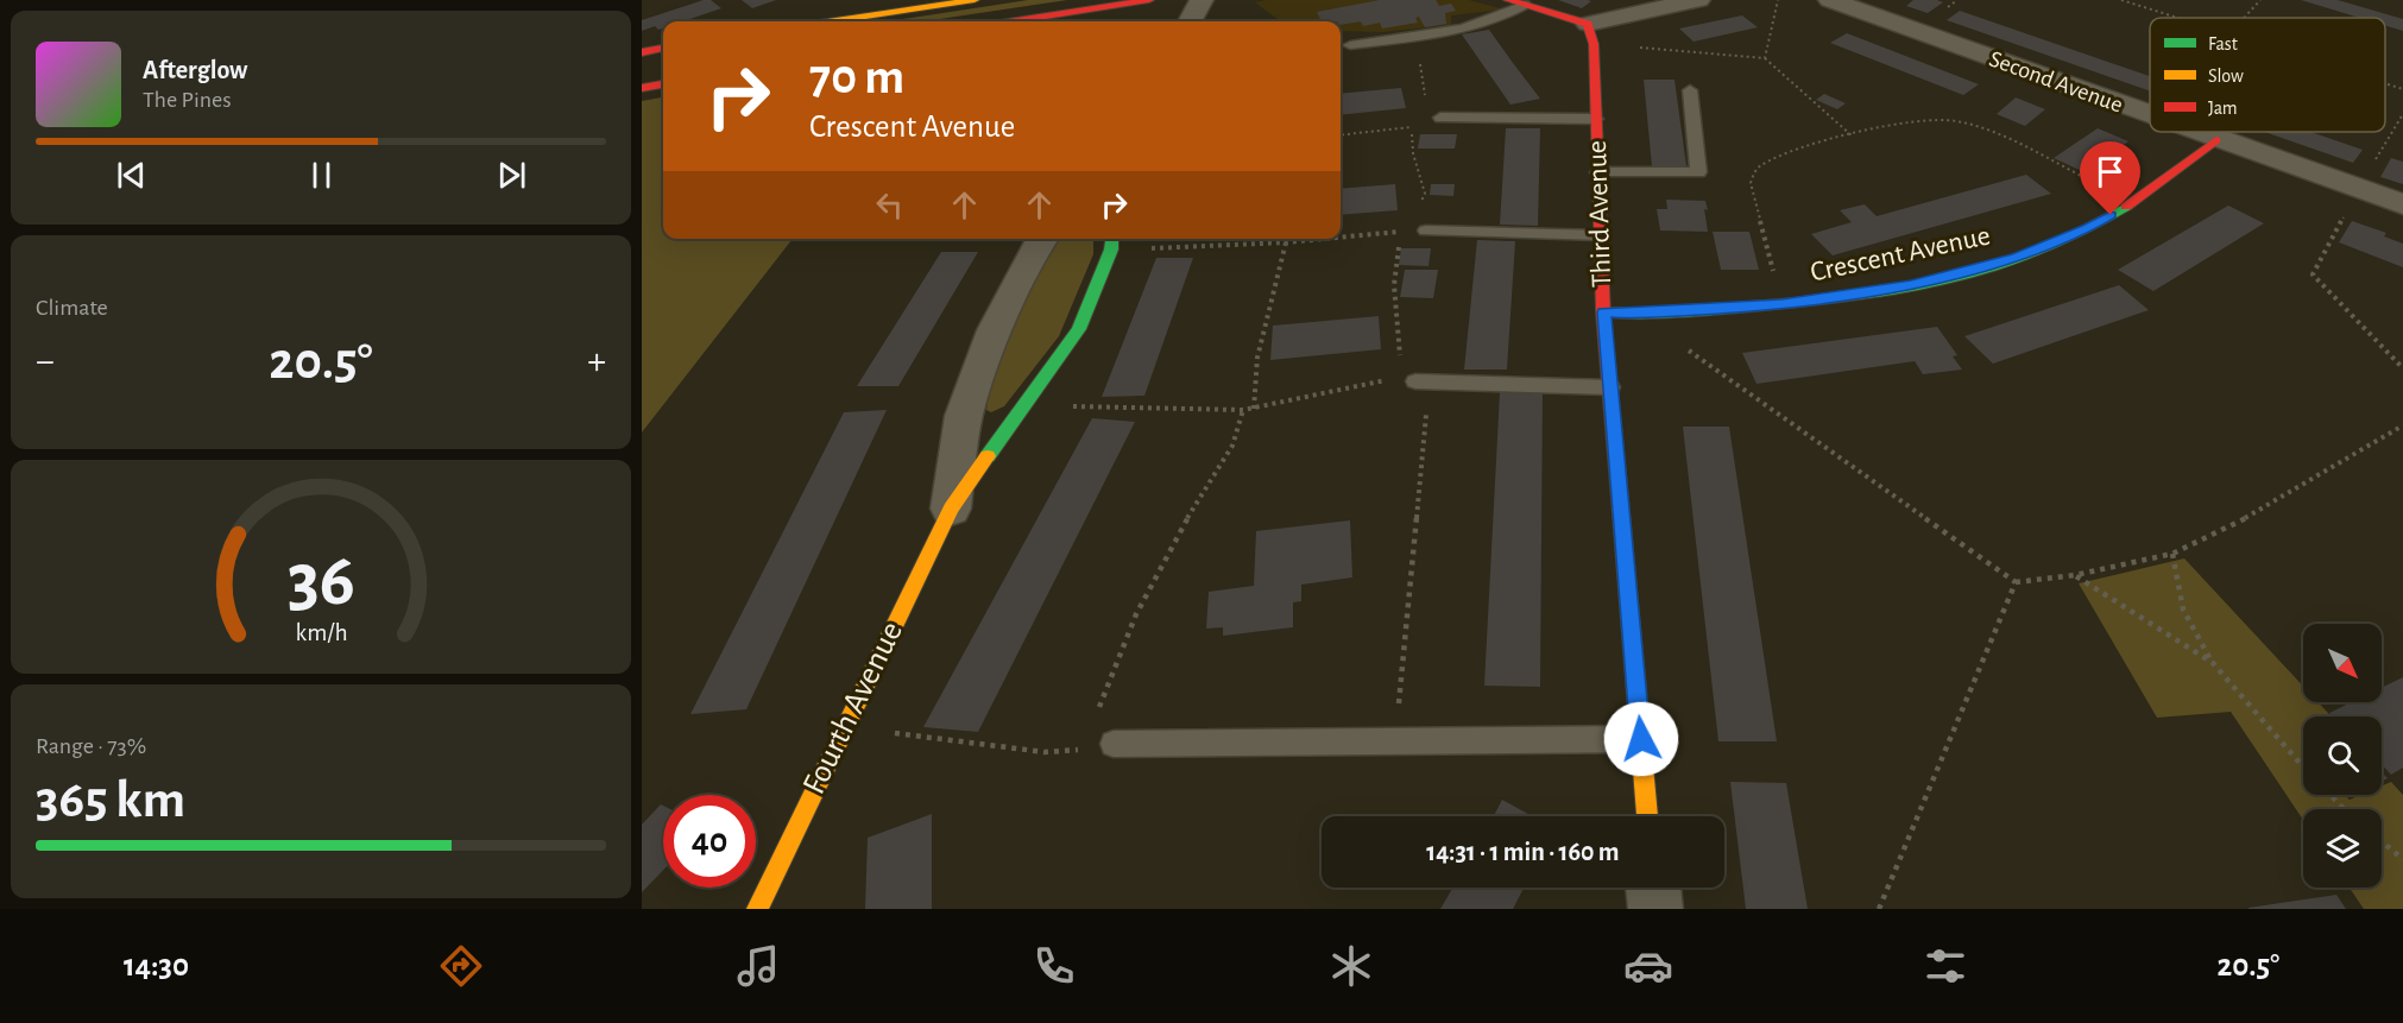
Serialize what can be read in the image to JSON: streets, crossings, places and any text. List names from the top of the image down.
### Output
{
  "streets": {
    "street": [
      "Second Avenue",
      "Third Avenue",
      "Crescent Avenue",
      "Fourth Avenue"
    ]
  },
  "crossings": [
    ["Second Avenue", "Crescent Avenue"],
    ["Third Avenue", "Crescent Avenue"]
  ],
  "legend": ["Fast", "Slow", "Jam"],
  "north": "bottom right",
  "page": {
    "turn": ["70 m", "Crescent Avenue"],
    "song": ["Afterglow", "The Pines"],
    "tile": [
      "Climate",
      ["Range · 73%", "365 km"]
    ],
    "heat": ["−", "20.5°", "+"],
    "limit": "40",
    "trip": "14:31 · 1 min · 160 m",
    "tabs": ["14:30", "20.5°"],
    "gauge": ["36", "km/h"]
  }
}
